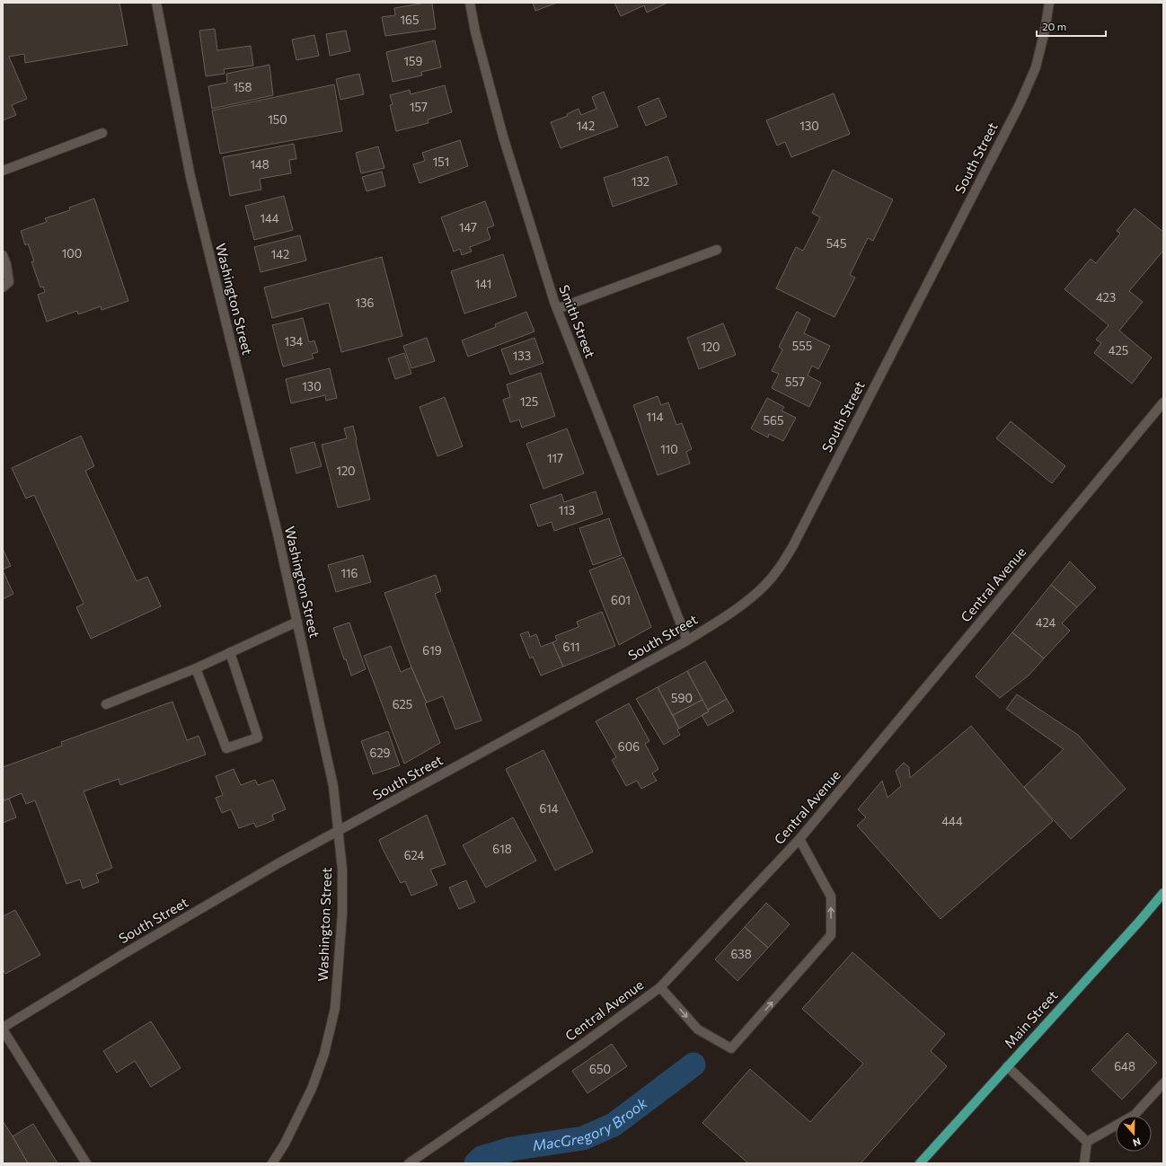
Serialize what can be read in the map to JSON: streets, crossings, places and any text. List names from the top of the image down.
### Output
{
  "streets": {
    "main road": ["Main Street"],
    "street": [
      "South Street",
      "Washington Street",
      "Smith Street",
      "Central Avenue"
    ]
  },
  "crossings": [
    ["South Street", "Washington Street"],
    ["South Street", "Smith Street"]
  ],
  "water": ["MacGregory Brook"],
  "house_numbers": [
    "165",
    "159",
    "158",
    "157",
    "150",
    "142",
    "130",
    "151",
    "148",
    "132",
    "144",
    "147",
    "545",
    "100",
    "142",
    "141",
    "423",
    "136",
    "134",
    "555",
    "120",
    "425",
    "133",
    "557",
    "130",
    "125",
    "114",
    "565",
    "110",
    "117",
    "120",
    "113",
    "116",
    "601",
    "424",
    "611",
    "619",
    "590",
    "625",
    "606",
    "629",
    "614",
    "444",
    "618",
    "624",
    "638",
    "648",
    "650"
  ],
  "scale_bar": "20 m",
  "north": "bottom"
}
